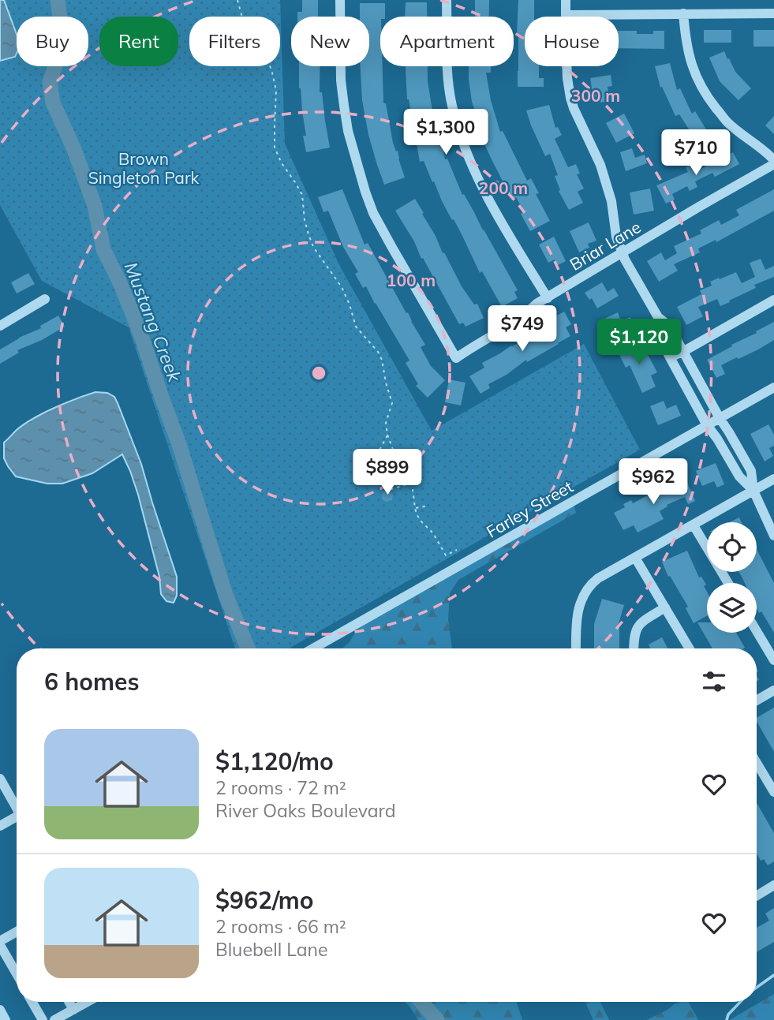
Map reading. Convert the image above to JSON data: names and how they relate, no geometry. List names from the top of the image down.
{
  "streets": {
    "street": ["Briar Lane", "Farley Street"]
  },
  "water": ["Mustang Creek"],
  "parks": ["Brown Singleton Park"],
  "page": {
    "chip": [
      "Buy",
      "Rent",
      "Filters",
      "New",
      "Apartment",
      "House"
    ],
    "price": [
      "$1,300",
      "$710",
      "$749",
      "$1,120",
      "$899",
      "$962"
    ],
    "heading": "6 homes",
    "list": [
      {
        "name": "$1,120/mo",
        "note": "2 rooms · 72 m² · River Oaks Boulevard"
      },
      {
        "name": "$962/mo",
        "note": "2 rooms · 66 m² · Bluebell Lane"
      }
    ]
  },
  "rings": ["300 m", "200 m", "100 m"]
}
